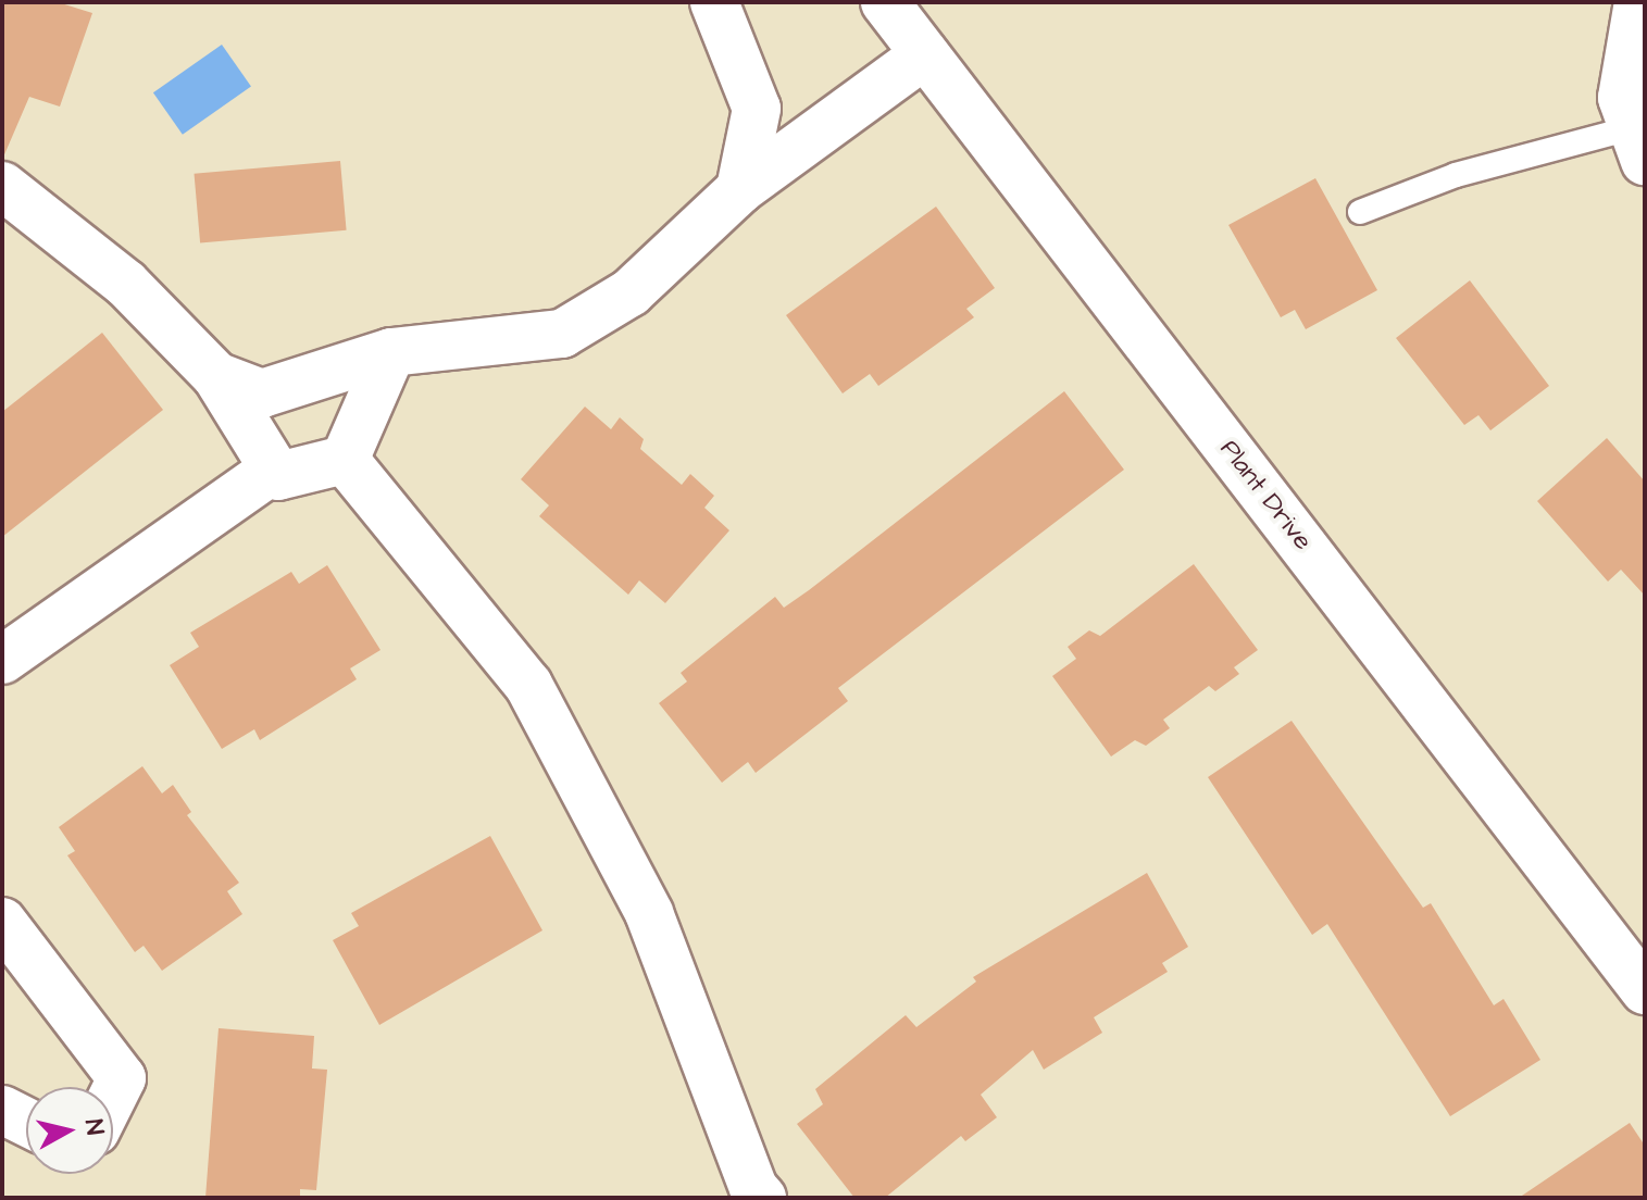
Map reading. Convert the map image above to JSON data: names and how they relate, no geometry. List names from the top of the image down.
{
  "streets": {
    "street": ["Plant Drive"]
  },
  "north": "right"
}
